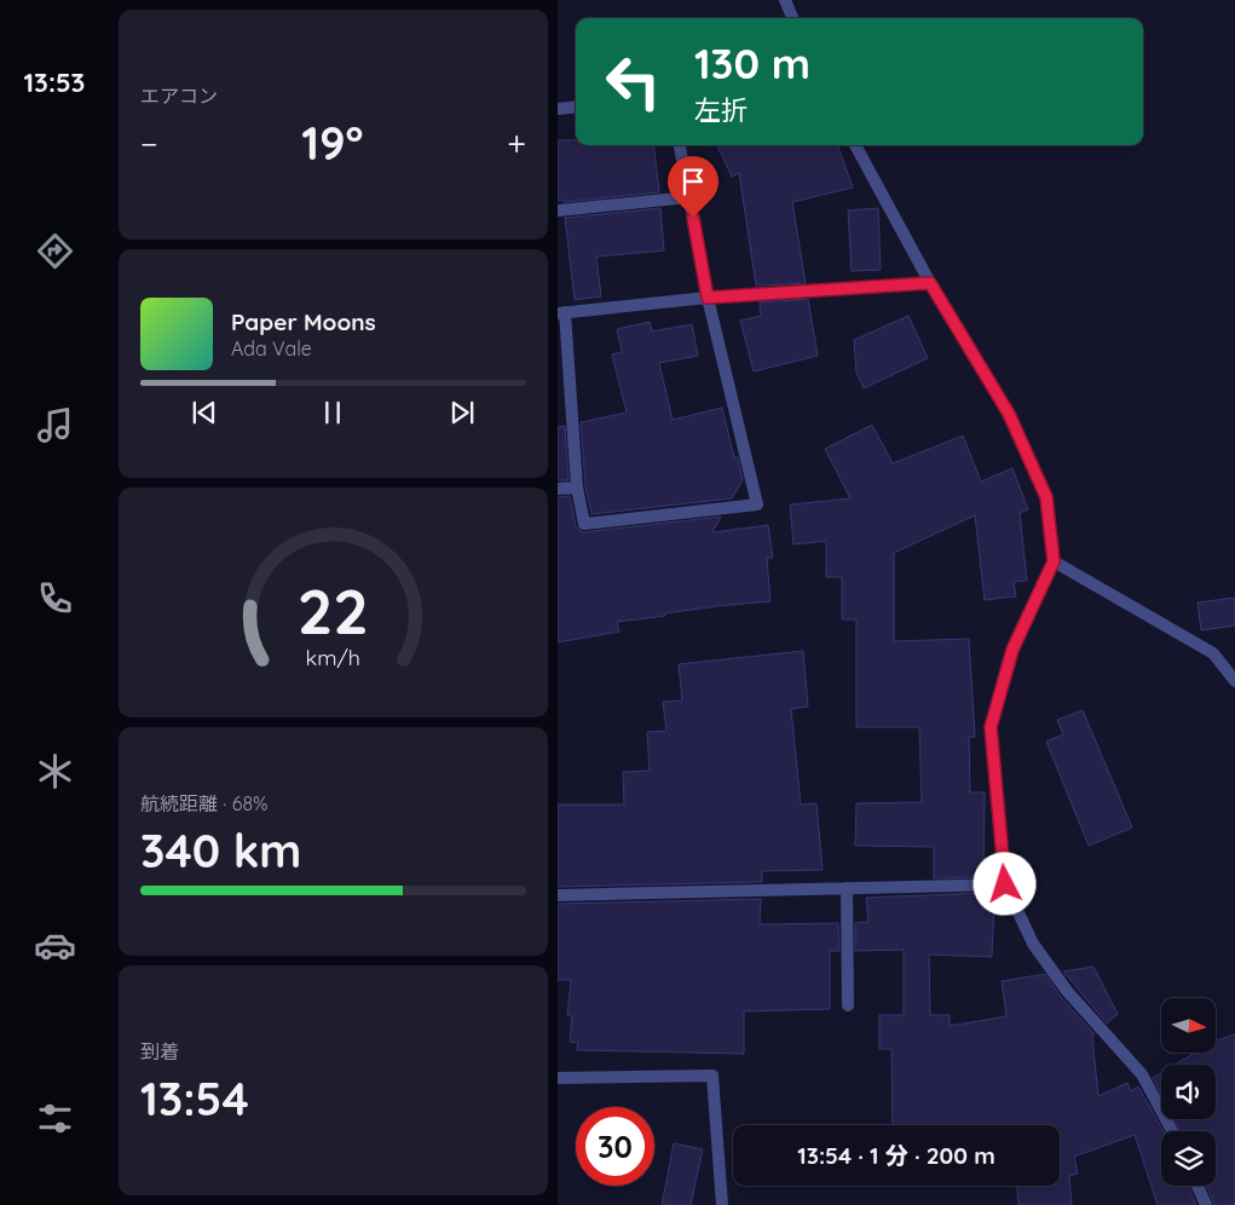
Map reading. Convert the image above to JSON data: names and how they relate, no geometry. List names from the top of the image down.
{
  "north": "right",
  "page": {
    "tabs": "13:53",
    "tile": [
      "エアコン",
      ["航続距離 · 68%", "340 km"],
      ["到着", "13:54"]
    ],
    "turn": ["130 m", "左折"],
    "heat": ["−", "19°", "+"],
    "song": ["Paper Moons", "Ada Vale"],
    "limit": "30",
    "trip": "13:54 · 1 分 · 200 m",
    "gauge": ["22", "km/h"]
  }
}
